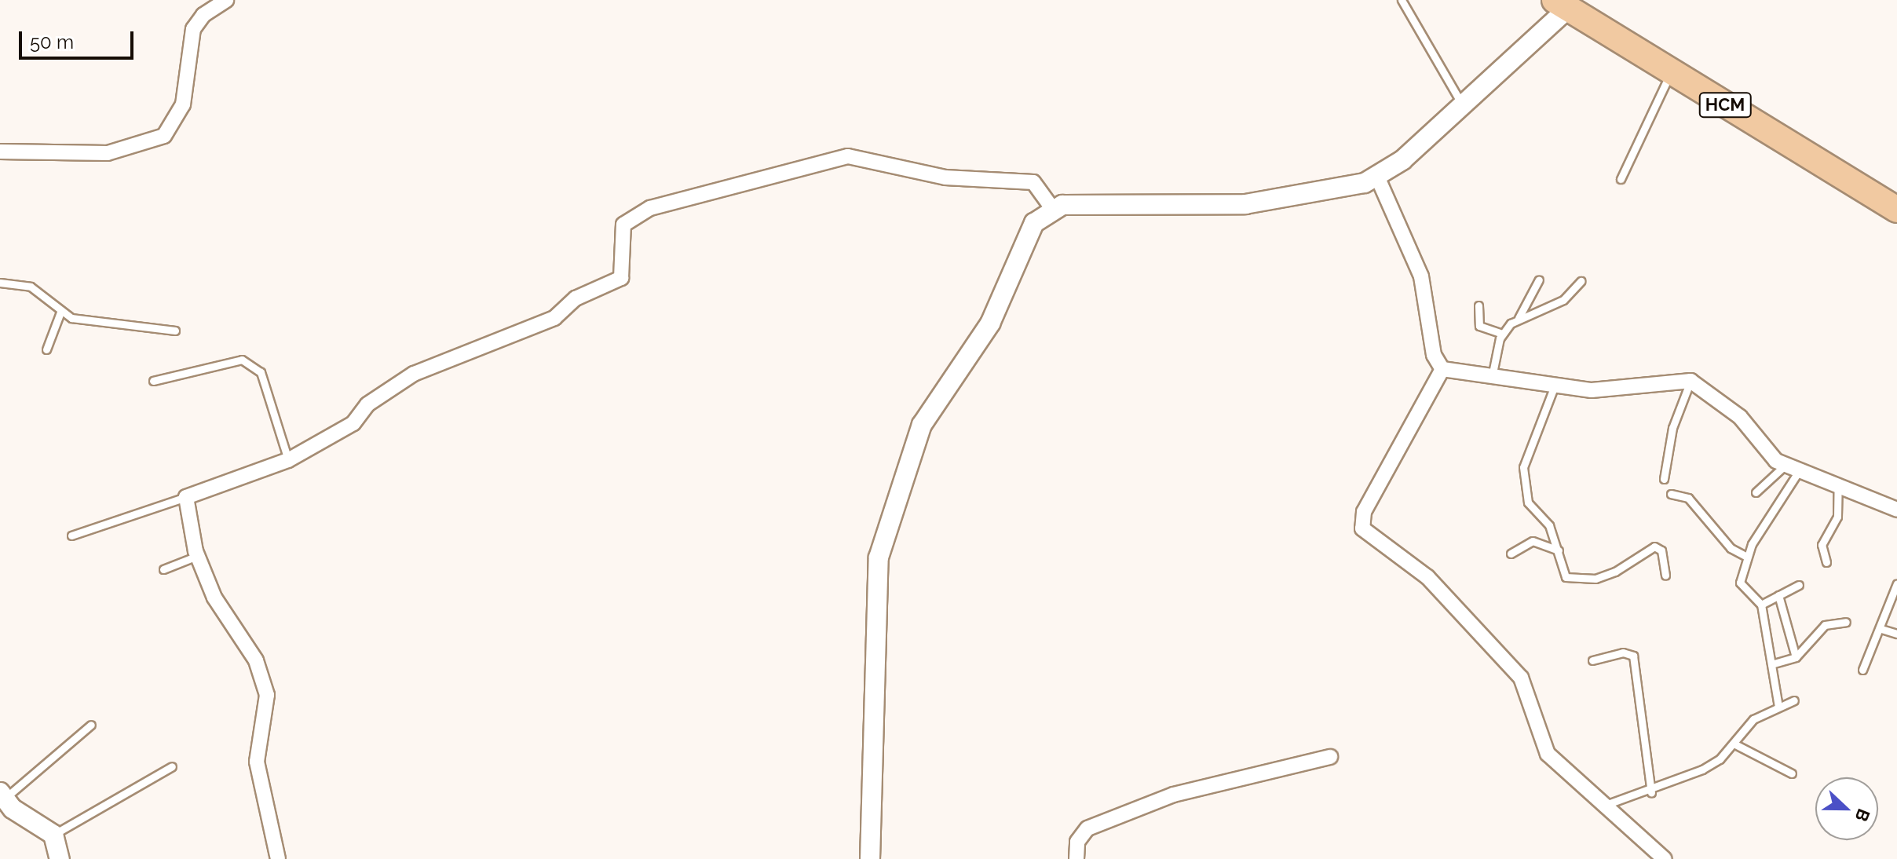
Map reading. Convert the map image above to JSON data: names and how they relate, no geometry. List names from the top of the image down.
{
  "streets": {
    "highway": ["HCM"]
  },
  "scale_bar": "50 m",
  "north": "right"
}
